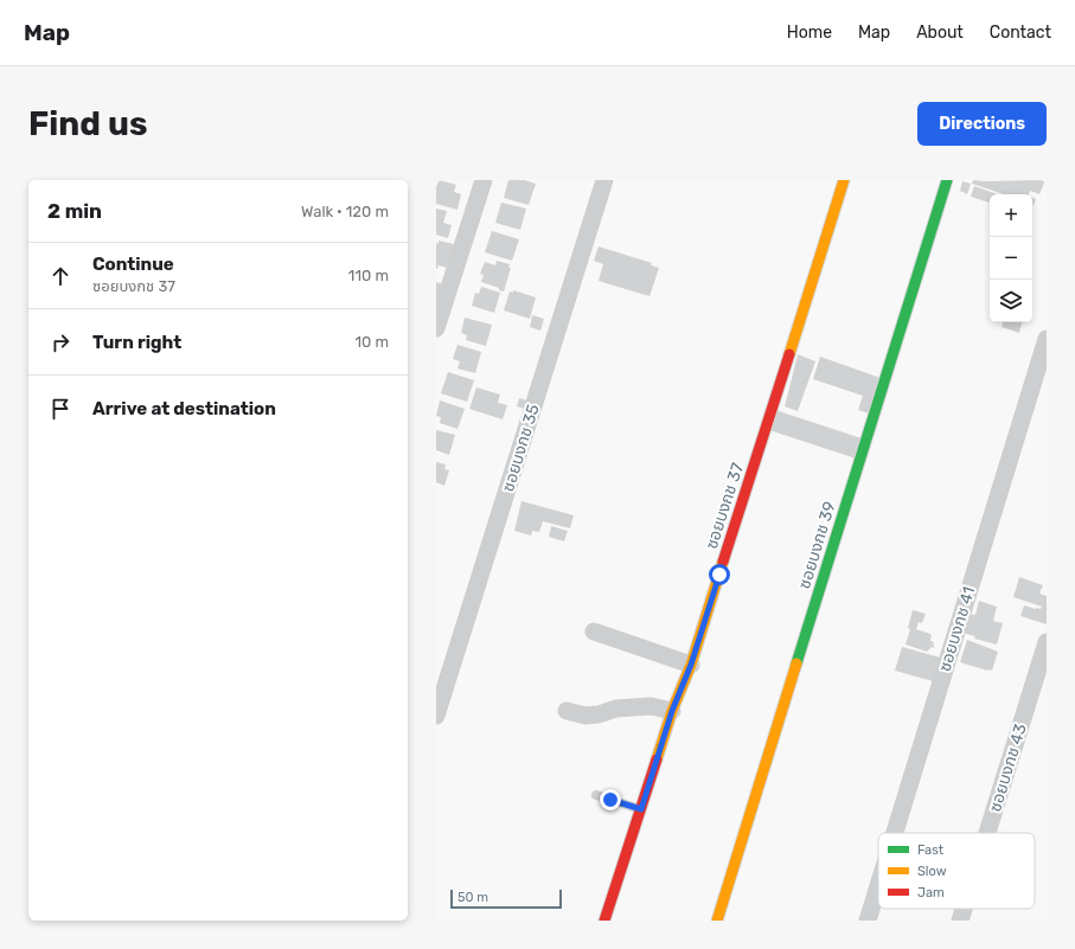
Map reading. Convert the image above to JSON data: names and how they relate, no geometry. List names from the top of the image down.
{
  "streets": {
    "street": [
      "ซอยบงกช 35",
      "ซอยบงกช 37",
      "ซอยบงกช 39",
      "ซอยบงกช 41",
      "ซอยบงกช 43"
    ]
  },
  "legend": ["Fast", "Slow", "Jam"],
  "scale_bar": "50 m",
  "page": {
    "header": "Map",
    "nav": [
      "Home",
      "Map",
      "About",
      "Contact"
    ],
    "buttons": "Directions",
    "title": "Find us",
    "heading": ["2 min", "Walk · 120 m"],
    "map_buttons": ["+", "−"],
    "list": [
      ["Continue", "ซอยบงกช 37", "110 m"],
      ["Turn right", "10 m"],
      "Arrive at destination"
    ],
    "scale": "50 m"
  }
}
